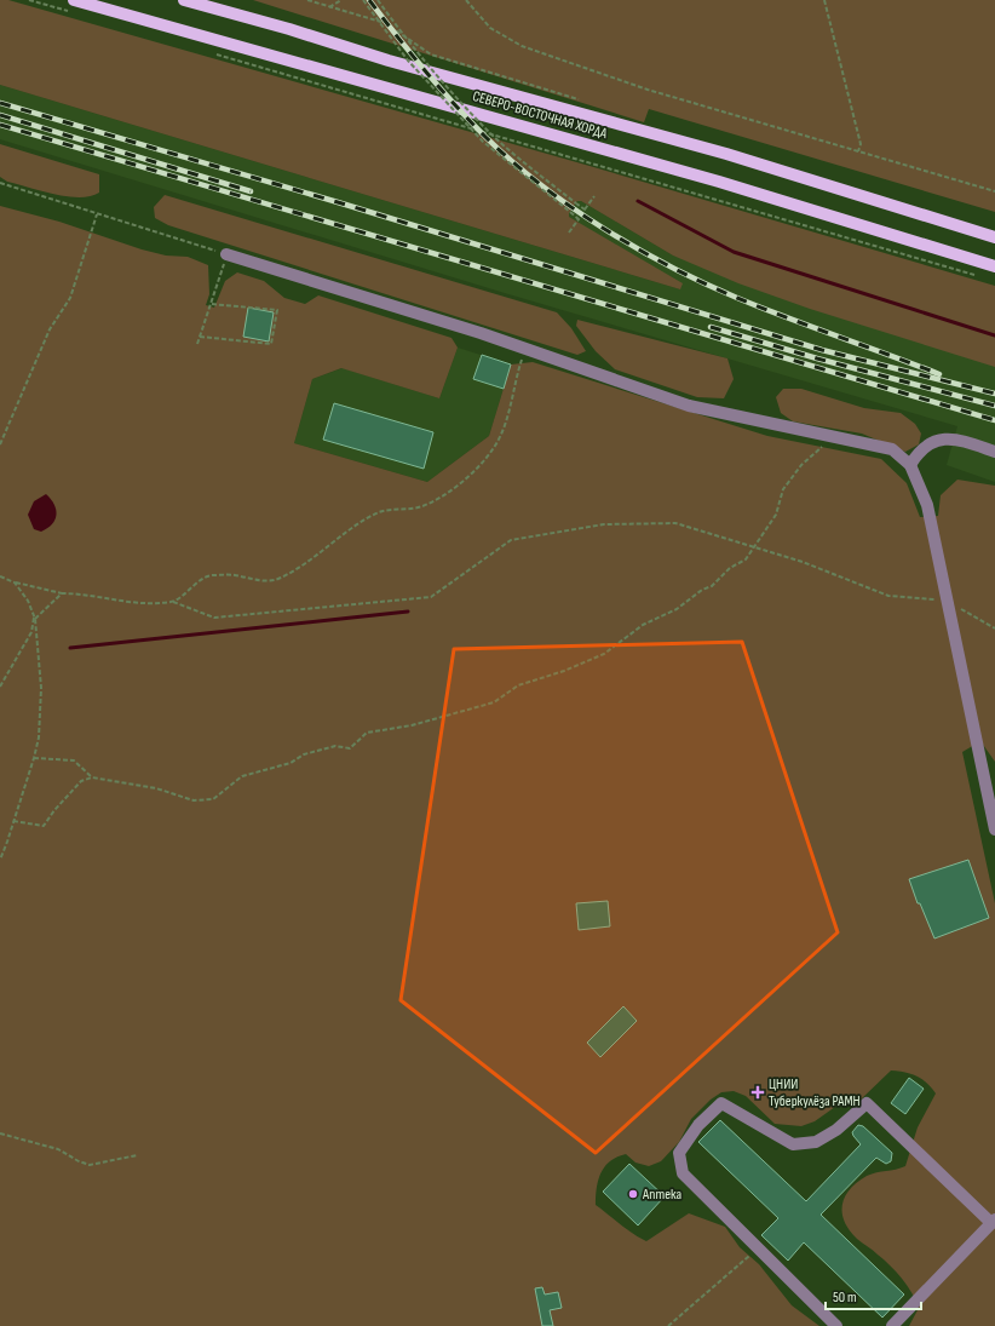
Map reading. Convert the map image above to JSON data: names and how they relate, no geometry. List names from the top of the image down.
{
  "streets": {
    "main road": ["СЕВЕРО-ВОСТОЧНАЯ ХОРДА"]
  },
  "places": {
    "health": ["ЦНИИ Туберкулёза РАМН"],
    "other": ["Аптека"]
  },
  "scale_bar": "50 m"
}
